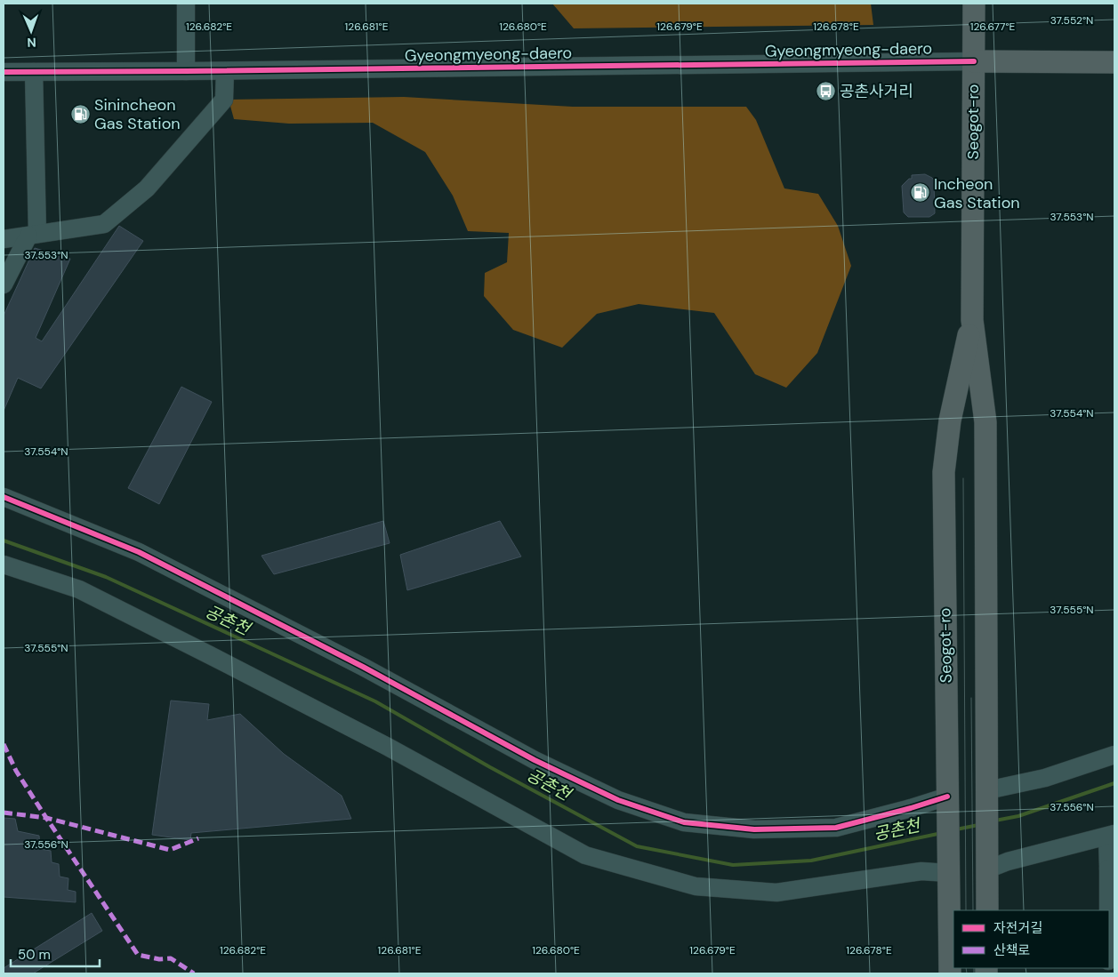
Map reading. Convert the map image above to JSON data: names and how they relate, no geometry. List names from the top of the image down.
{
  "streets": {
    "main road": ["Gyeongmyeong-daero", "Seogot-ro"]
  },
  "crossings": [
    ["Gyeongmyeong-daero", "Seogot-ro"]
  ],
  "water": ["공촌천"],
  "places": {
    "bus stop": ["공촌사거리"],
    "fuel station": ["Sinincheon Gas Station", "Incheon Gas Station"]
  },
  "legend": ["자전거길", "산책로"],
  "scale_bar": "50 m",
  "north": "bottom",
  "coordinates": [
    "37.552°N",
    "126.682°E",
    "126.681°E",
    "126.680°E",
    "126.679°E",
    "126.678°E",
    "126.677°E",
    "37.553°N",
    "37.554°N",
    "37.555°N",
    "37.556°N"
  ]
}
